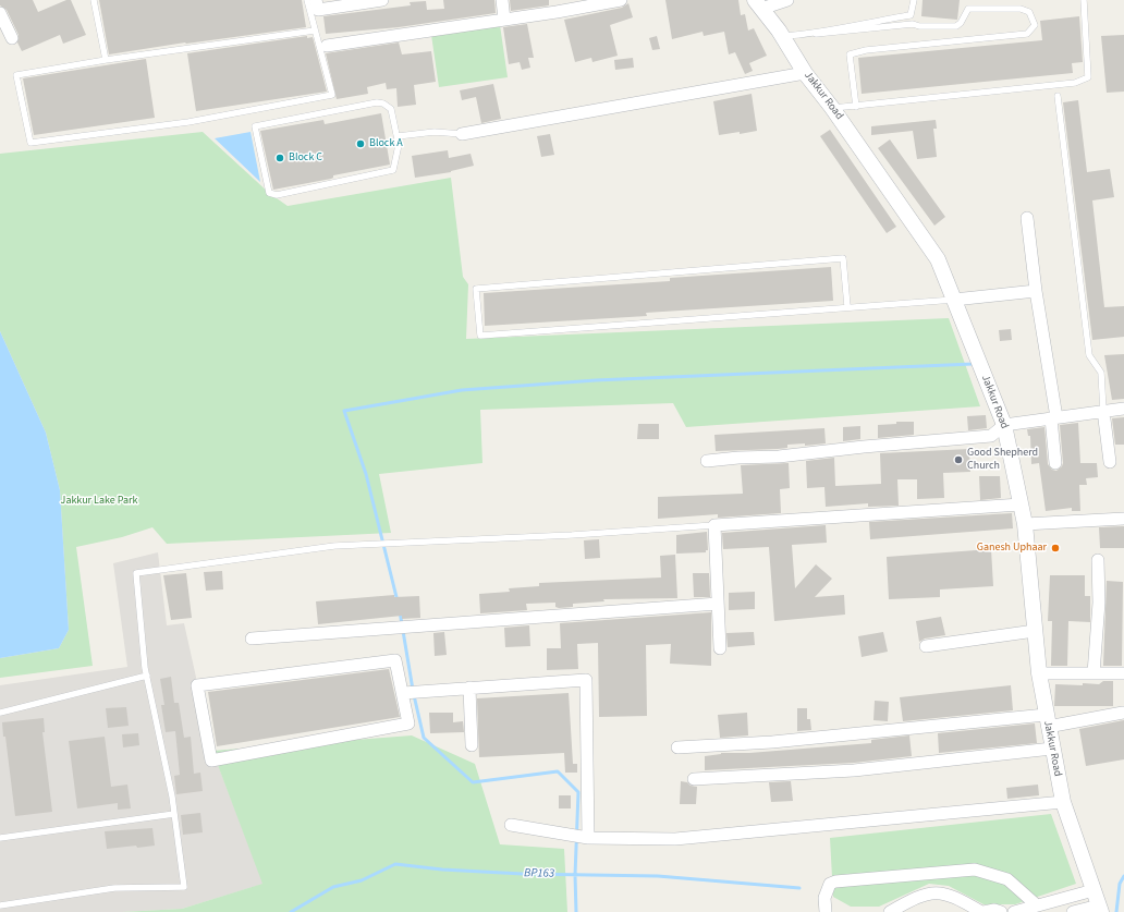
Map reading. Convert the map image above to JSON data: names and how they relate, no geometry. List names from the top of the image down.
{
  "streets": {
    "street": ["Jakkur Road"]
  },
  "water": ["BP163"],
  "parks": ["Jakkur Lake Park"],
  "places": [
    "Block A",
    "Block C",
    "Good Shepherd Church",
    "Ganesh Uphaar"
  ]
}
